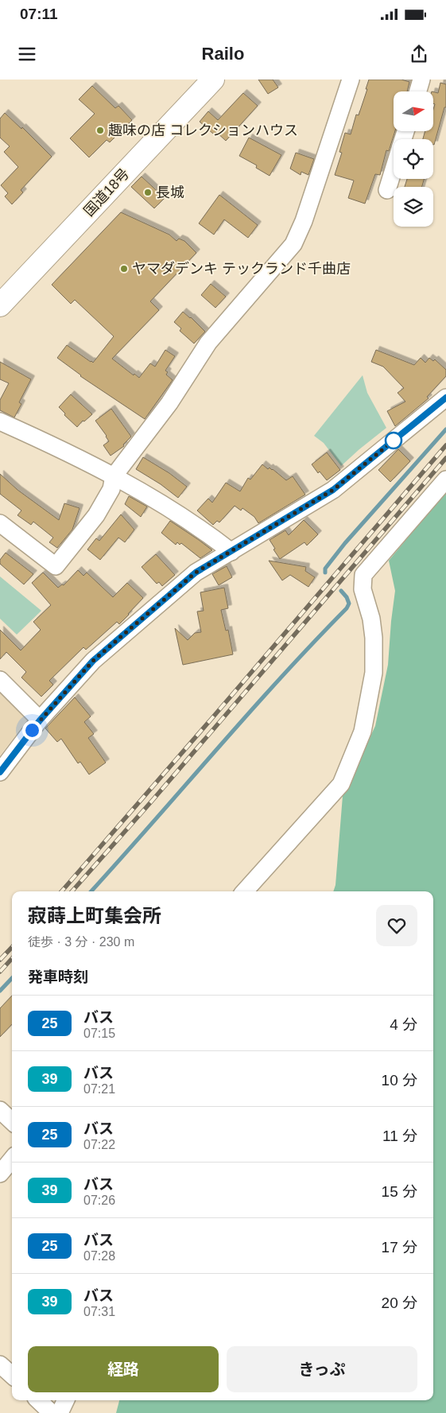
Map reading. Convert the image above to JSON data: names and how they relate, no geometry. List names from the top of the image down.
{
  "streets": {
    "highway": ["国道18号"]
  },
  "places": ["趣味の店 コレクションハウス", "長城", "ヤマダデンキ テックランド千曲店"],
  "lines": ["bus line 25"],
  "north": "right",
  "page": {
    "status": "07:11",
    "header": "Railo",
    "heading": [
      ["寂蒔上町集会所", "徒歩 · 3 分 · 230 m"],
      "発車時刻"
    ],
    "list": [
      {
        "mark": "25",
        "name": "バス",
        "note": "07:15",
        "value": "4 分"
      },
      {
        "mark": "39",
        "name": "バス",
        "note": "07:21",
        "value": "10 分"
      },
      {
        "mark": "25",
        "name": "バス",
        "note": "07:22",
        "value": "11 分"
      },
      {
        "mark": "39",
        "name": "バス",
        "note": "07:26",
        "value": "15 分"
      },
      {
        "mark": "25",
        "name": "バス",
        "note": "07:28",
        "value": "17 分"
      },
      {
        "mark": "39",
        "name": "バス",
        "note": "07:31",
        "value": "20 分"
      }
    ],
    "buttons": ["経路", "きっぷ"]
  }
}
